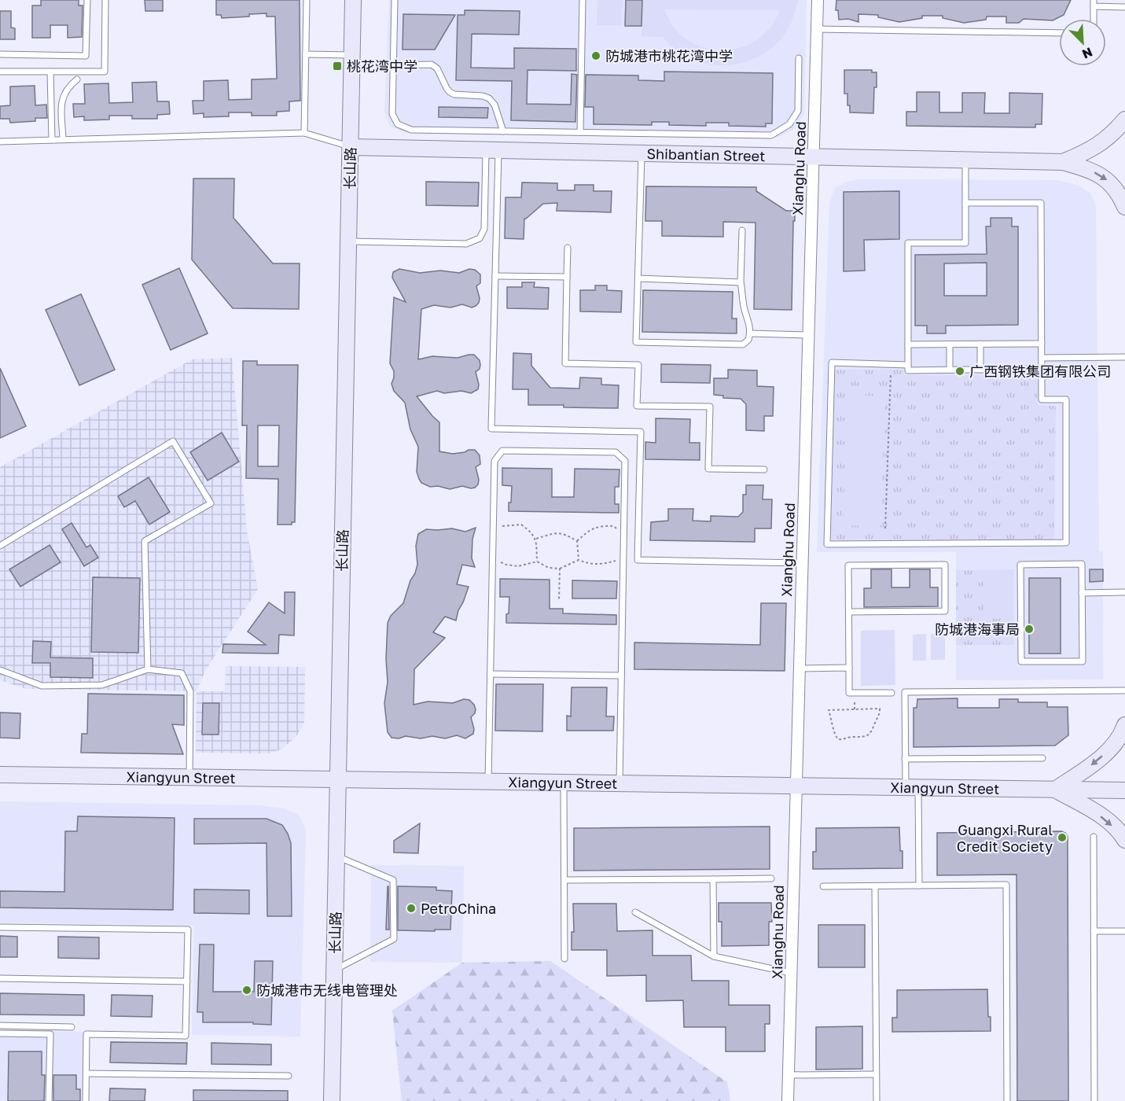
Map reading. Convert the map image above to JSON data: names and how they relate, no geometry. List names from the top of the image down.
{
  "streets": {
    "street": [
      "Shibantian Street",
      "长山路",
      "Xianghu Road",
      "Xiangyun Street"
    ]
  },
  "crossings": [
    ["Shibantian Street", "长山路"],
    ["Shibantian Street", "Xianghu Road"],
    ["长山路", "Xiangyun Street"],
    ["Xianghu Road", "Xiangyun Street"]
  ],
  "places": {
    "other": [
      "防城港市桃花湾中学",
      "广西钢铁集团有限公司",
      "防城港海事局",
      "Guangxi Rural Credit Society",
      "PetroChina",
      "防城港市无线电管理处"
    ],
    "transit": ["桃花湾中学"]
  },
  "north": "bottom right"
}
